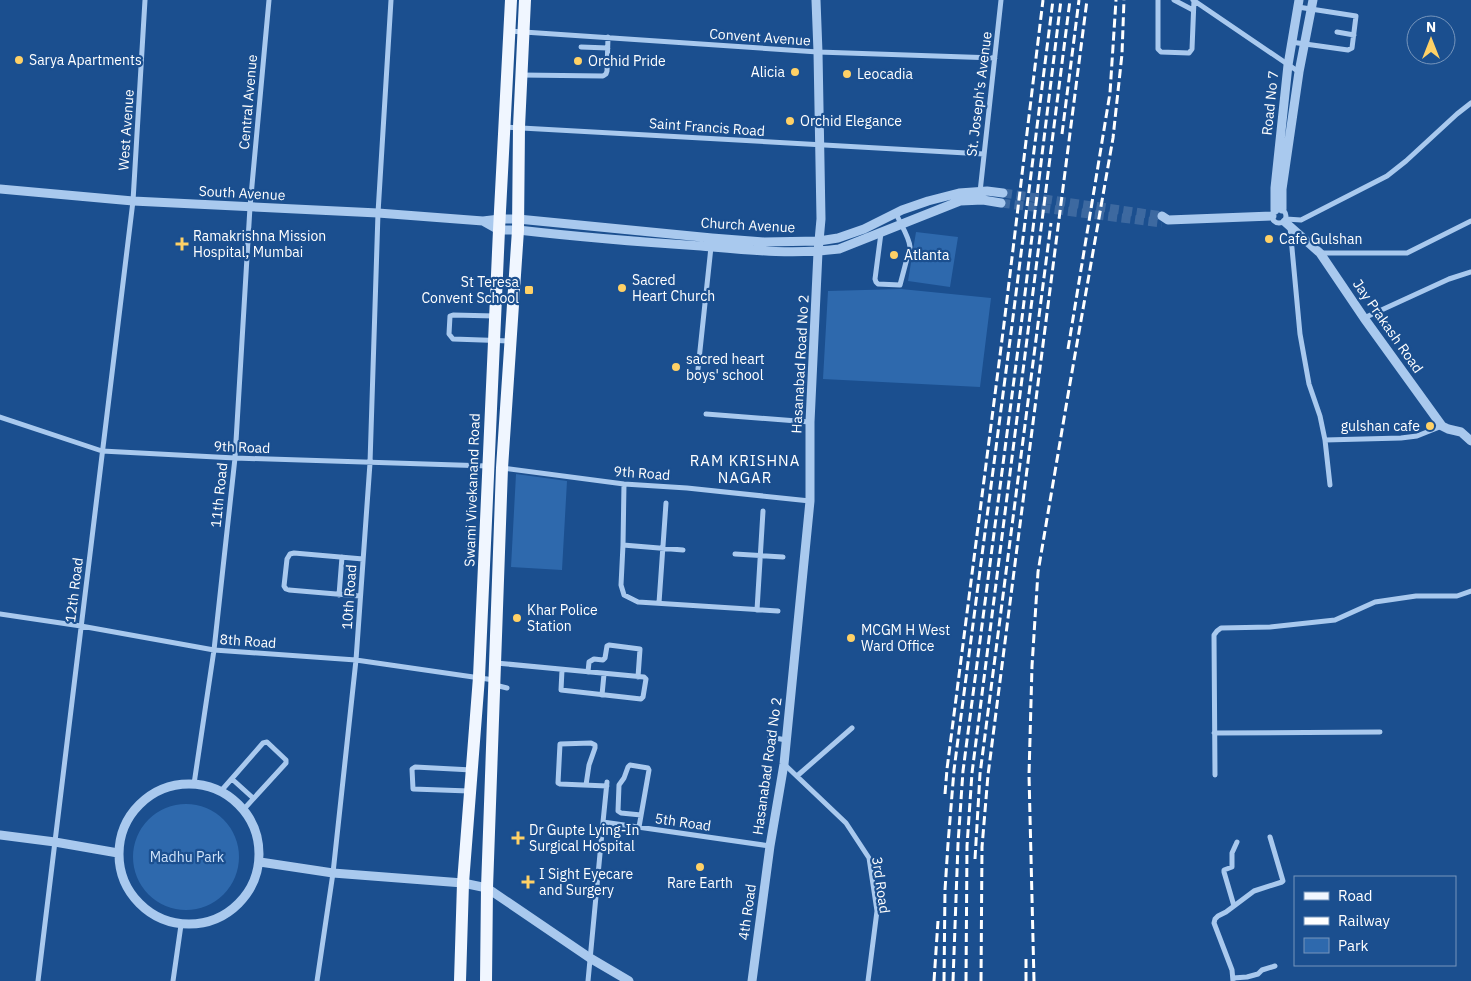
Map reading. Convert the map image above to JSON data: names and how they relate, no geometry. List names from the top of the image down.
{
  "streets": {
    "main road": ["Swami Vivekanand Road"],
    "street": [
      "Convent Avenue",
      "St. Joseph's Avenue",
      "Central Avenue",
      "Road No 7",
      "Saint Francis Road",
      "West Avenue",
      "South Avenue",
      "Church Avenue",
      "Jay Prakash Road",
      "Hasanabad Road No 2",
      "9th Road",
      "11th Road",
      "12th Road",
      "10th Road",
      "8th Road",
      "5th Road",
      "3rd Road",
      "4th Road"
    ]
  },
  "crossings": [
    ["Convent Avenue", "St. Joseph's Avenue"],
    ["Convent Avenue", "Hasanabad Road No 2"],
    ["Convent Avenue", "Swami Vivekanand Road"],
    ["St. Joseph's Avenue", "Saint Francis Road"],
    ["St. Joseph's Avenue", "Church Avenue"],
    ["Central Avenue", "South Avenue"],
    ["Central Avenue", "11th Road"],
    ["Saint Francis Road", "Hasanabad Road No 2"],
    ["Saint Francis Road", "Swami Vivekanand Road"],
    ["West Avenue", "South Avenue"],
    ["West Avenue", "12th Road"],
    ["South Avenue", "Church Avenue"],
    ["South Avenue", "Swami Vivekanand Road"],
    ["South Avenue", "11th Road"],
    ["South Avenue", "12th Road"],
    ["South Avenue", "10th Road"],
    ["Church Avenue", "Hasanabad Road No 2"],
    ["Church Avenue", "Swami Vivekanand Road"],
    ["Hasanabad Road No 2", "9th Road"],
    ["Hasanabad Road No 2", "5th Road"],
    ["Hasanabad Road No 2", "3rd Road"],
    ["Hasanabad Road No 2", "4th Road"],
    ["9th Road", "Swami Vivekanand Road"],
    ["9th Road", "11th Road"],
    ["9th Road", "12th Road"],
    ["9th Road", "10th Road"],
    ["Swami Vivekanand Road", "8th Road"],
    ["11th Road", "8th Road"],
    ["12th Road", "8th Road"],
    ["10th Road", "8th Road"],
    ["5th Road", "4th Road"]
  ],
  "districts": ["RAM KRISHNA NAGAR"],
  "parks": ["Madhu Park"],
  "places": {
    "other": [
      "Sarya Apartments",
      "Orchid Pride",
      "Alicia",
      "Leocadia",
      "Orchid Elegance",
      "Cafe Gulshan",
      "Atlanta",
      "Sacred Heart Church",
      "sacred heart boys' school",
      "gulshan cafe",
      "Khar Police Station",
      "MCGM H West Ward Office",
      "Rare Earth"
    ],
    "health": ["Ramakrishna Mission Hospital, Mumbai", "Dr Gupte Lying-In Surgical Hospital", "I Sight Eyecare and Surgery"],
    "transit": ["St Teresa Convent School"]
  },
  "legend": ["Road", "Railway", "Park"],
  "north": "top"
}
